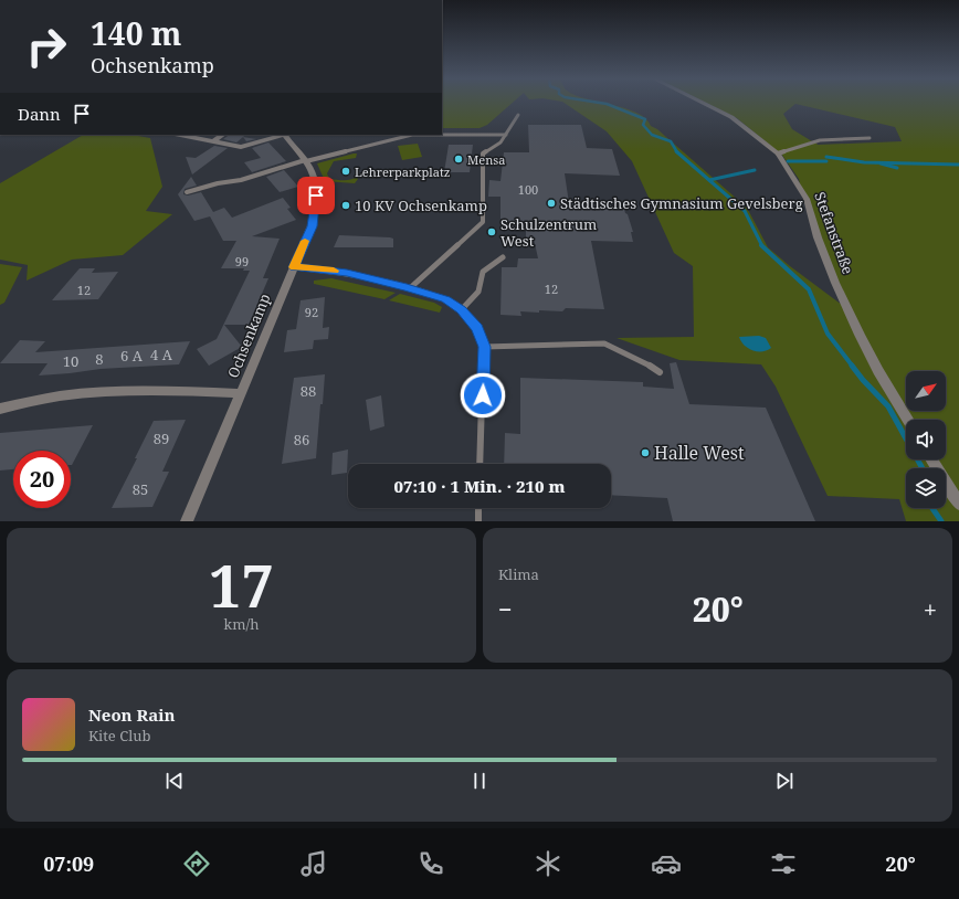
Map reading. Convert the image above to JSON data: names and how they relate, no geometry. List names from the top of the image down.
{
  "streets": {
    "street": ["Stefanstraße", "Ochsenkamp"]
  },
  "places": [
    "Mensa",
    "Lehrerparkplatz",
    "Städtisches Gymnasium Gevelsberg",
    "10 KV Ochsenkamp",
    "Schulzentrum West",
    "Halle West"
  ],
  "house_numbers": [
    "100",
    "99",
    "12",
    "12",
    "92",
    "4 A",
    "6 A",
    "8",
    "10",
    "88",
    "89",
    "86",
    "85"
  ],
  "north": "top right",
  "page": {
    "turn": ["140 m", "Ochsenkamp"],
    "then": "Dann",
    "limit": "20",
    "trip": "07:10 · 1 Min. · 210 m",
    "tile": [
      ["17", "km/h"],
      "Klima"
    ],
    "heat": ["−", "20°", "+"],
    "song": ["Neon Rain", "Kite Club"],
    "tabs": ["07:09", "20°"]
  }
}
